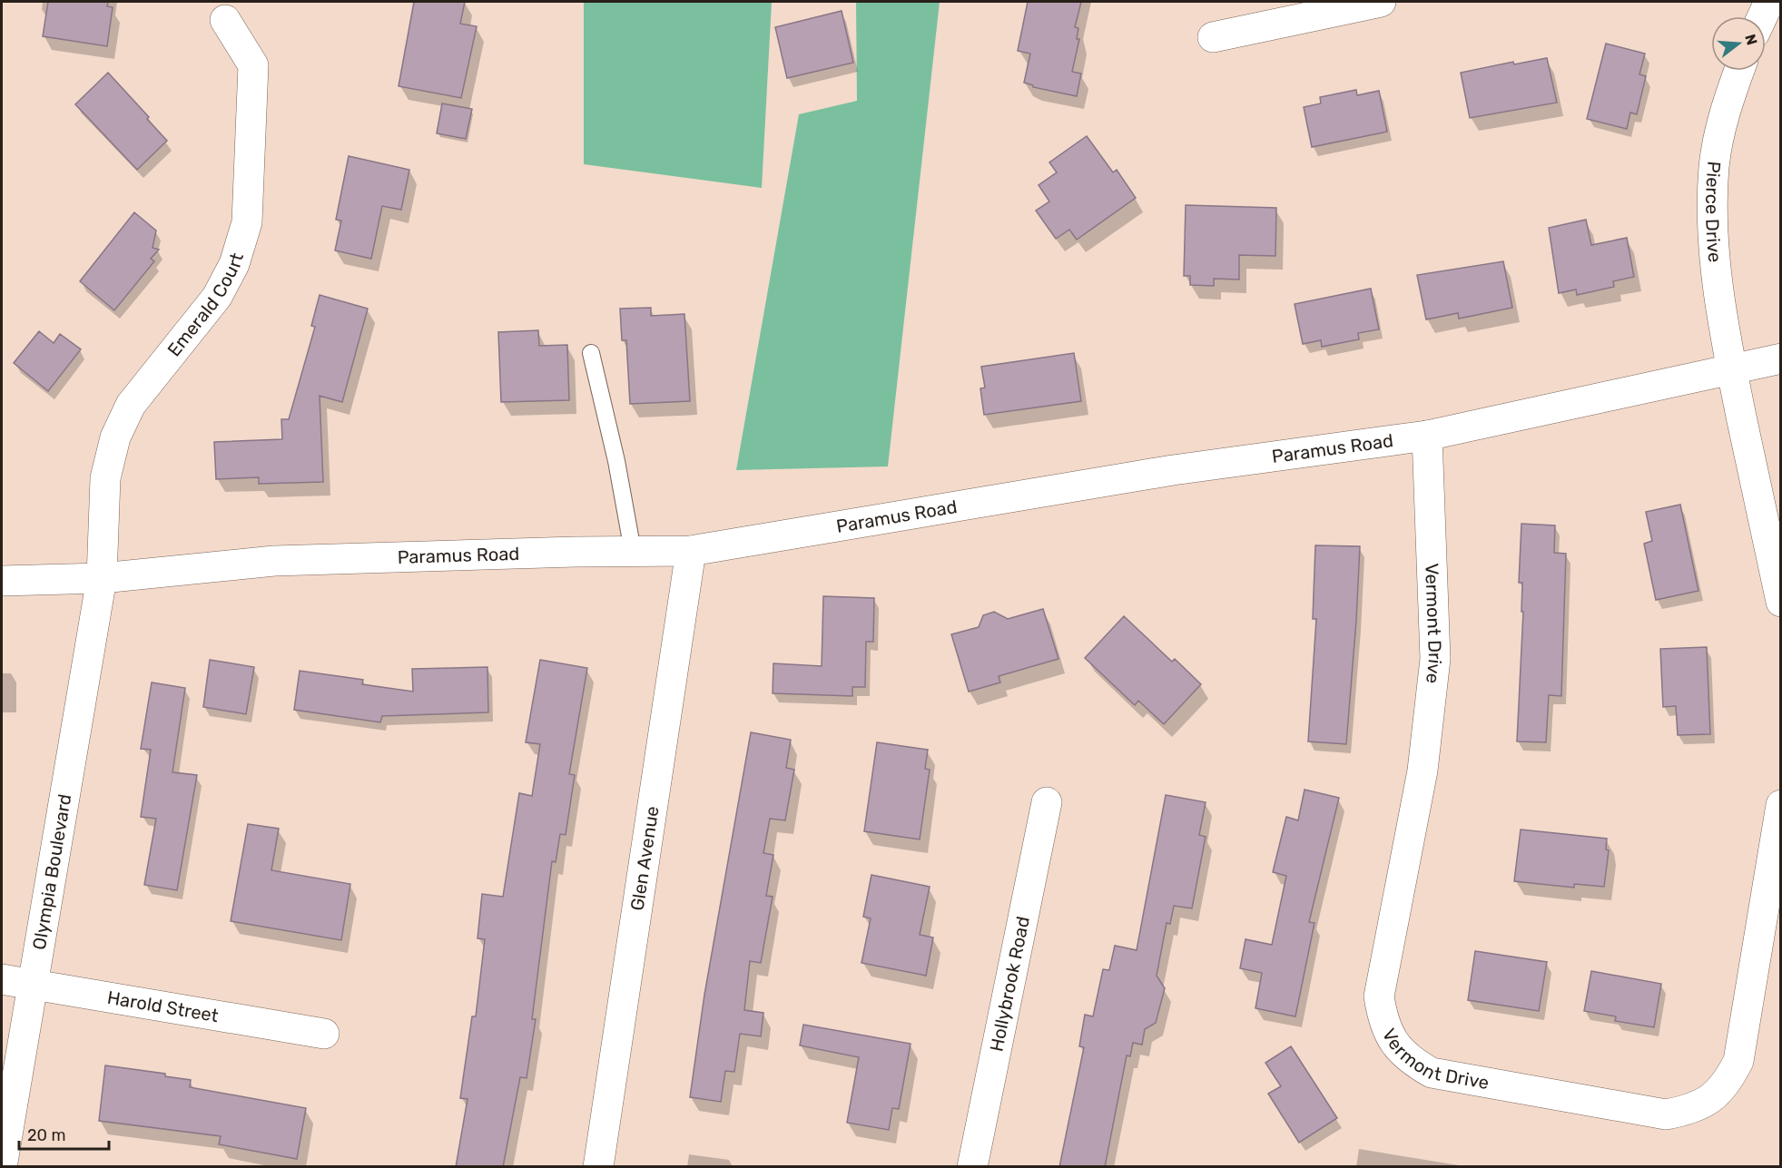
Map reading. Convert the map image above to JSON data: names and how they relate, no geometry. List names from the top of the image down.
{
  "streets": {
    "street": [
      "Pierce Drive",
      "Emerald Court",
      "Paramus Road",
      "Vermont Drive",
      "Glen Avenue",
      "Olympia Boulevard",
      "Hollybrook Road",
      "Harold Street"
    ]
  },
  "crossings": [
    ["Pierce Drive", "Paramus Road"],
    ["Emerald Court", "Paramus Road"],
    ["Emerald Court", "Olympia Boulevard"],
    ["Paramus Road", "Vermont Drive"],
    ["Paramus Road", "Glen Avenue"],
    ["Paramus Road", "Olympia Boulevard"],
    ["Olympia Boulevard", "Harold Street"]
  ],
  "scale_bar": "20 m",
  "north": "right"
}
